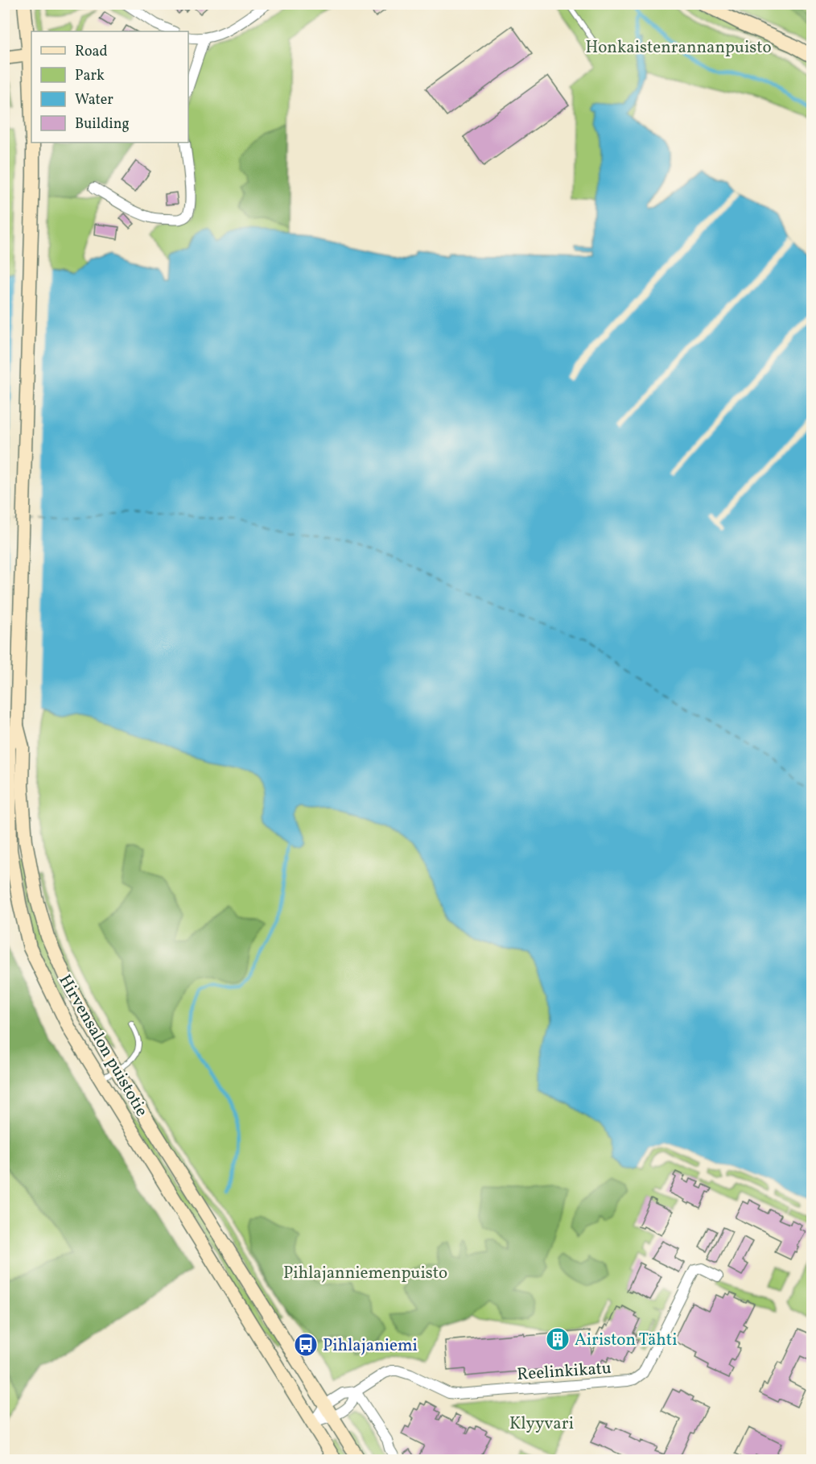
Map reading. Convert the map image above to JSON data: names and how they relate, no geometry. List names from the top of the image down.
{
  "streets": {
    "main road": ["Hirvensalon puistotie"],
    "street": ["Reelinkikatu"]
  },
  "crossings": [
    ["Hirvensalon puistotie", "Reelinkikatu"]
  ],
  "parks": ["Honkaistenrannanpuisto", "Pihlajanniemenpuisto", "Klyyvari"],
  "places": {
    "building": ["Airiston Tähti"],
    "bus stop": ["Pihlajaniemi"]
  },
  "legend": [
    "Road",
    "Park",
    "Water",
    "Building"
  ]
}
